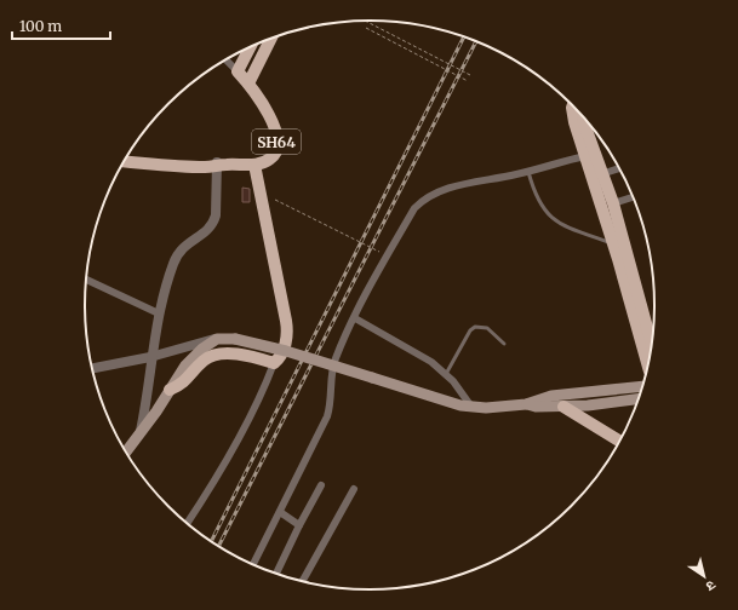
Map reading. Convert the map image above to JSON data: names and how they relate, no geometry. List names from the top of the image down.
{
  "streets": {
    "main road": ["SH64"]
  },
  "scale_bar": "100 m",
  "north": "bottom right"
}
